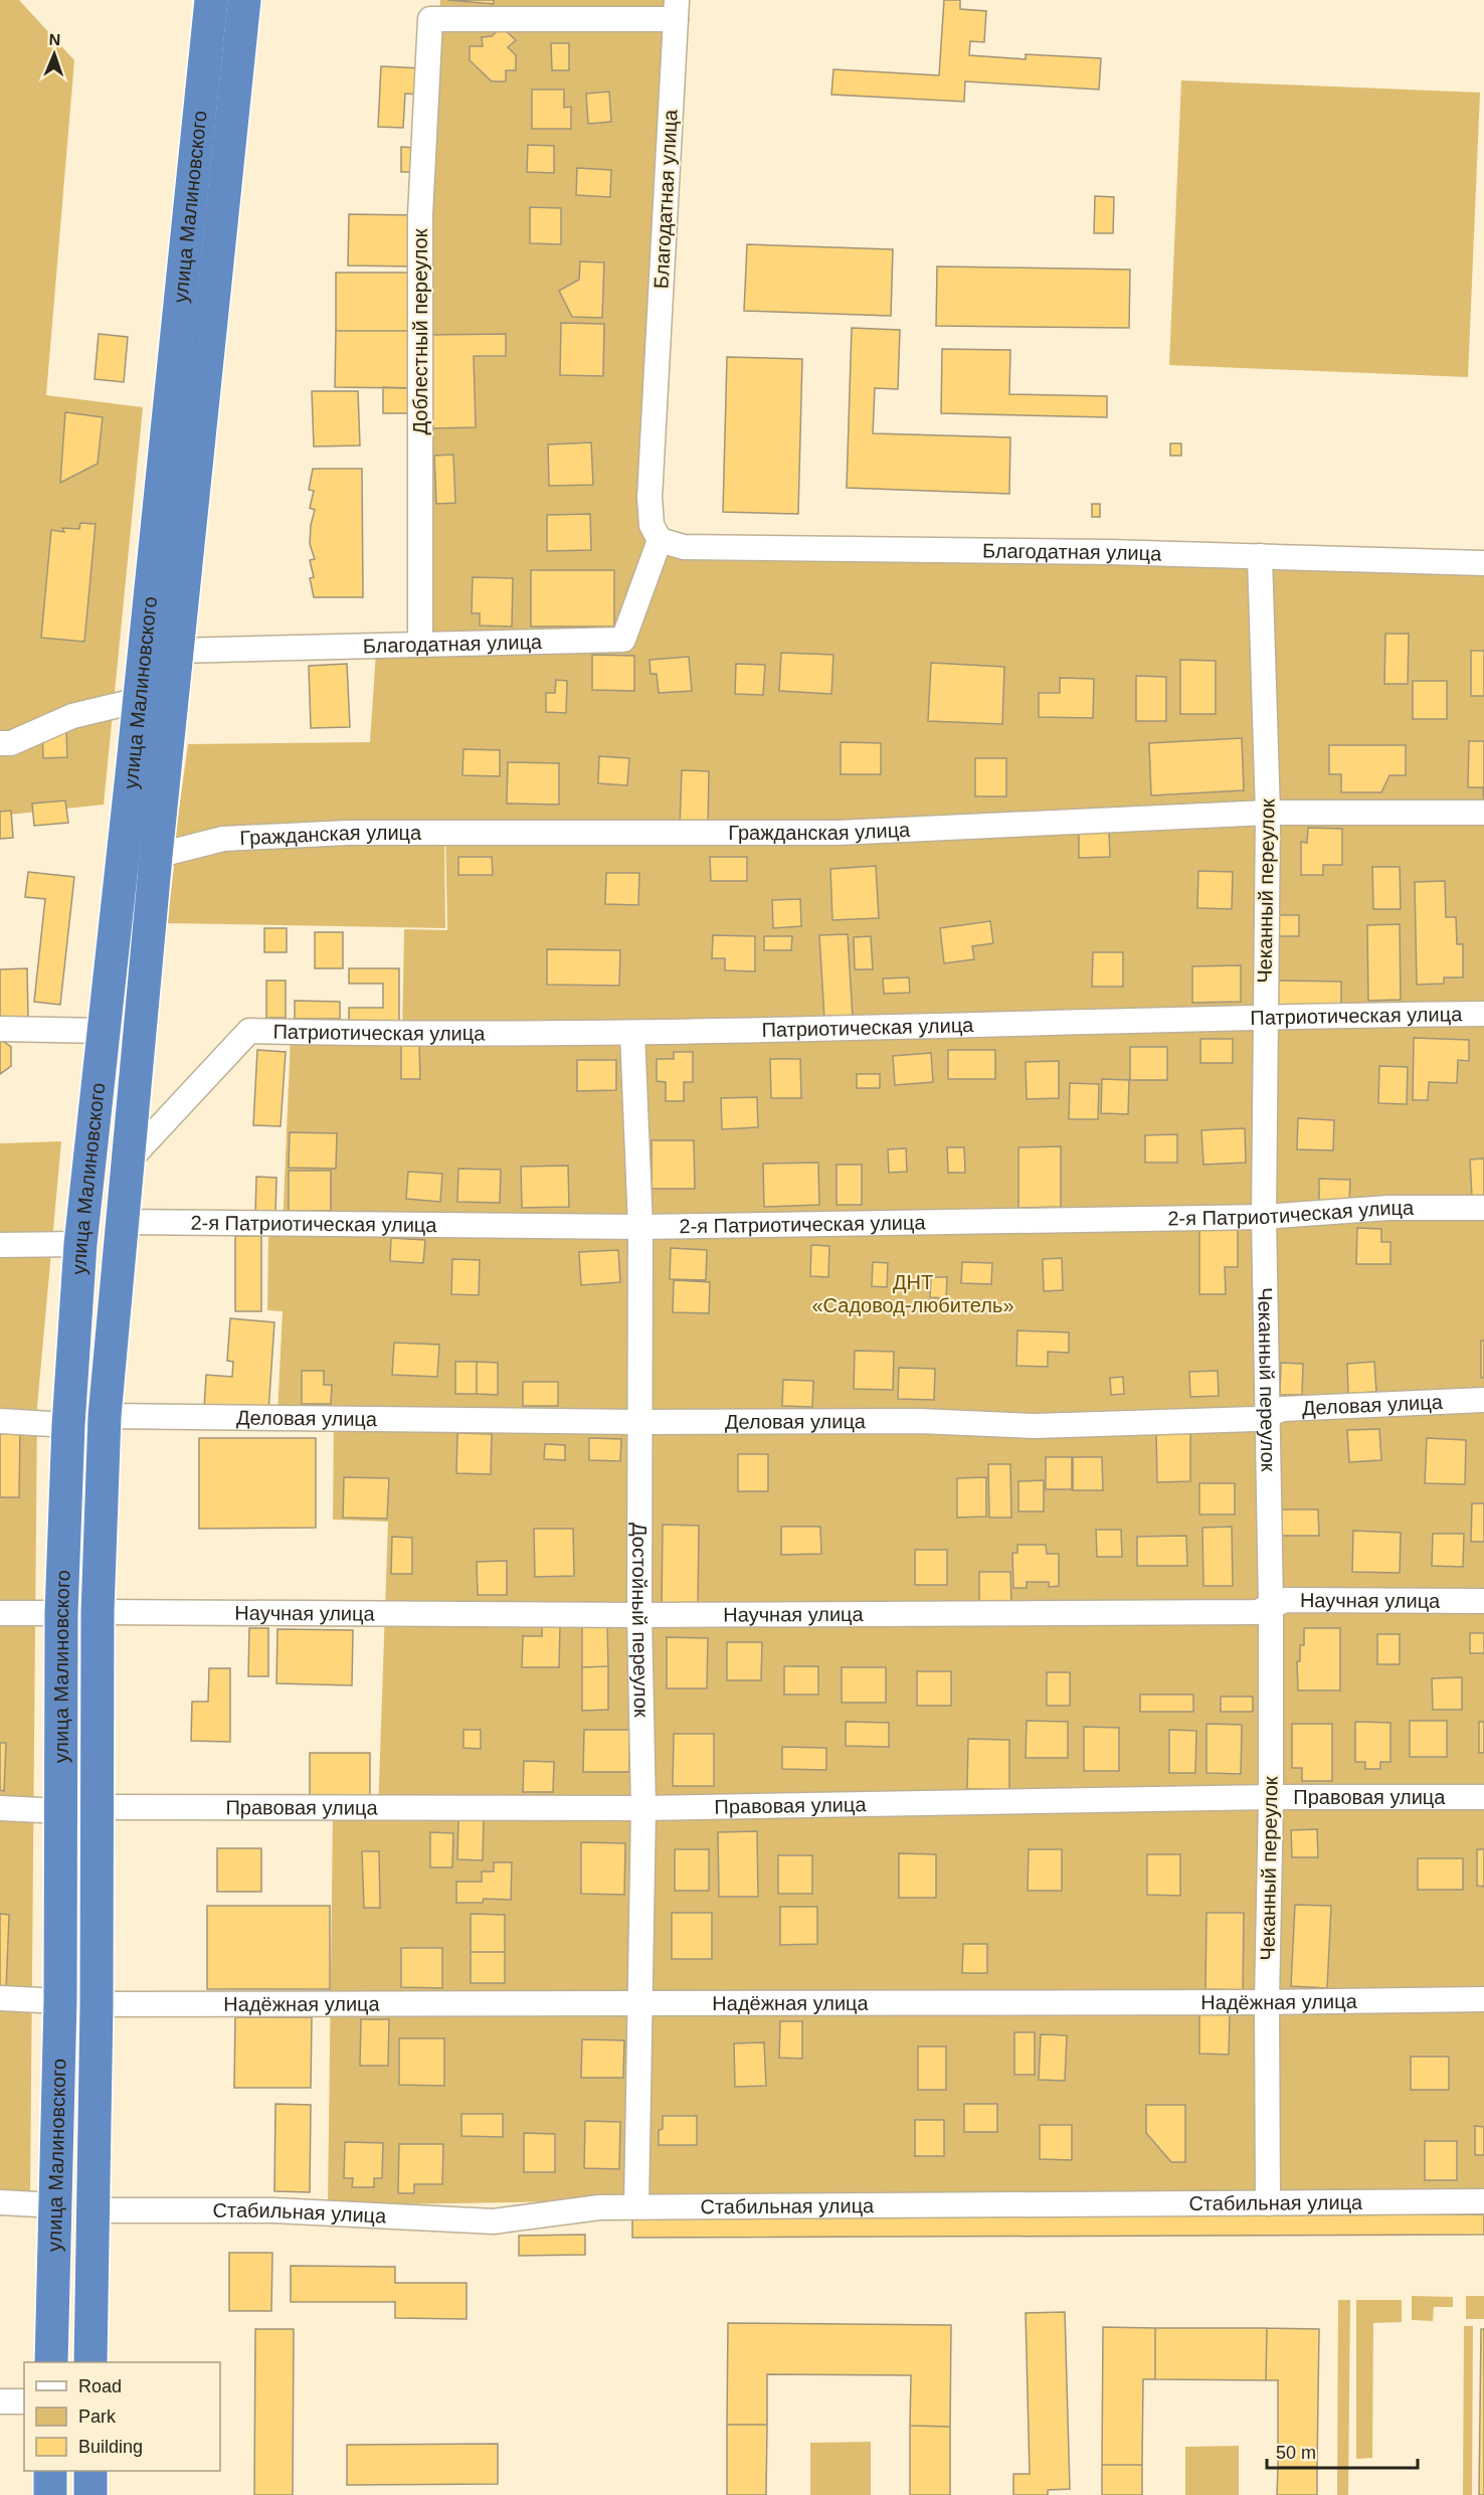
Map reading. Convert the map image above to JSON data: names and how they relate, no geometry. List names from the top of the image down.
{
  "streets": {
    "highway": ["улица Малиновского"],
    "street": [
      "Благодатная улица",
      "Доблестный переулок",
      "Гражданская улица",
      "Чеканный переулок",
      "Патриотическая улица",
      "2-я Патриотическая улица",
      "Деловая улица",
      "Научная улица",
      "Достойный переулок",
      "Правовая улица",
      "Надёжная улица",
      "Стабильная улица"
    ]
  },
  "crossings": [
    ["Благодатная улица", "улица Малиновского"],
    ["Благодатная улица", "Доблестный переулок"],
    ["Благодатная улица", "Чеканный переулок"],
    ["улица Малиновского", "Гражданская улица"],
    ["улица Малиновского", "Патриотическая улица"],
    ["улица Малиновского", "2-я Патриотическая улица"],
    ["улица Малиновского", "Деловая улица"],
    ["улица Малиновского", "Научная улица"],
    ["улица Малиновского", "Правовая улица"],
    ["улица Малиновского", "Надёжная улица"],
    ["улица Малиновского", "Стабильная улица"],
    ["Гражданская улица", "Чеканный переулок"],
    ["Чеканный переулок", "Патриотическая улица"],
    ["Чеканный переулок", "2-я Патриотическая улица"],
    ["Чеканный переулок", "Деловая улица"],
    ["Чеканный переулок", "Научная улица"],
    ["Чеканный переулок", "Правовая улица"],
    ["Чеканный переулок", "Надёжная улица"],
    ["Чеканный переулок", "Стабильная улица"],
    ["Патриотическая улица", "Достойный переулок"],
    ["2-я Патриотическая улица", "Достойный переулок"],
    ["Деловая улица", "Достойный переулок"],
    ["Научная улица", "Достойный переулок"],
    ["Достойный переулок", "Правовая улица"],
    ["Достойный переулок", "Надёжная улица"],
    ["Достойный переулок", "Стабильная улица"]
  ],
  "parks": ["ДНТ «Садовод-любитель»"],
  "legend": ["Road", "Park", "Building"],
  "scale_bar": "50 m",
  "north": "top"
}
